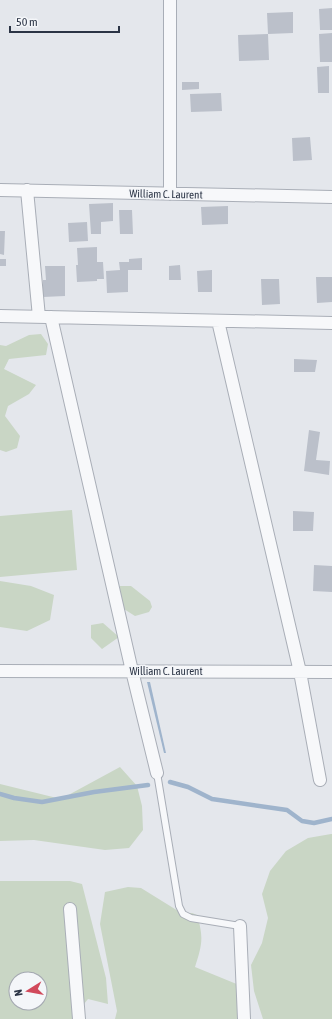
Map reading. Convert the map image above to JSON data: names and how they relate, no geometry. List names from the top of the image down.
{
  "streets": {
    "street": ["William C. Laurent"]
  },
  "scale_bar": "50 m",
  "north": "left"
}
